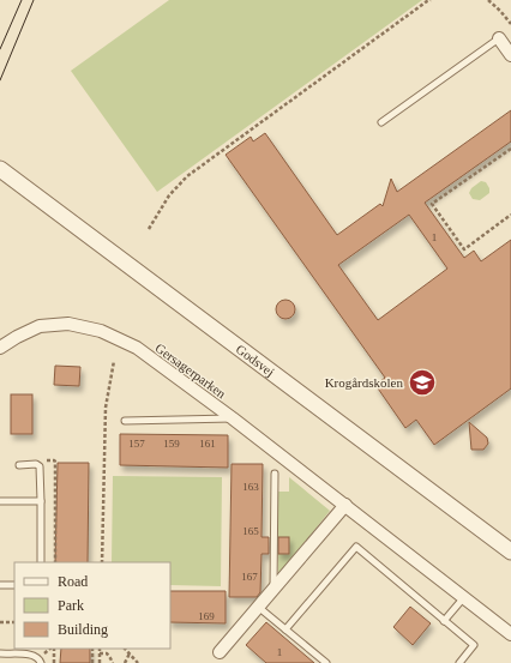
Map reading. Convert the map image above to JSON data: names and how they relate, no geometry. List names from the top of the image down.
{
  "streets": {
    "street": ["Godsvej", "Gersagerparken"]
  },
  "places": {
    "school or university": ["Krogårdskolen"]
  },
  "house_numbers": [
    "1",
    "157",
    "159",
    "161",
    "163",
    "165",
    "167",
    "169",
    "1"
  ],
  "legend": ["Road", "Park", "Building"]
}
